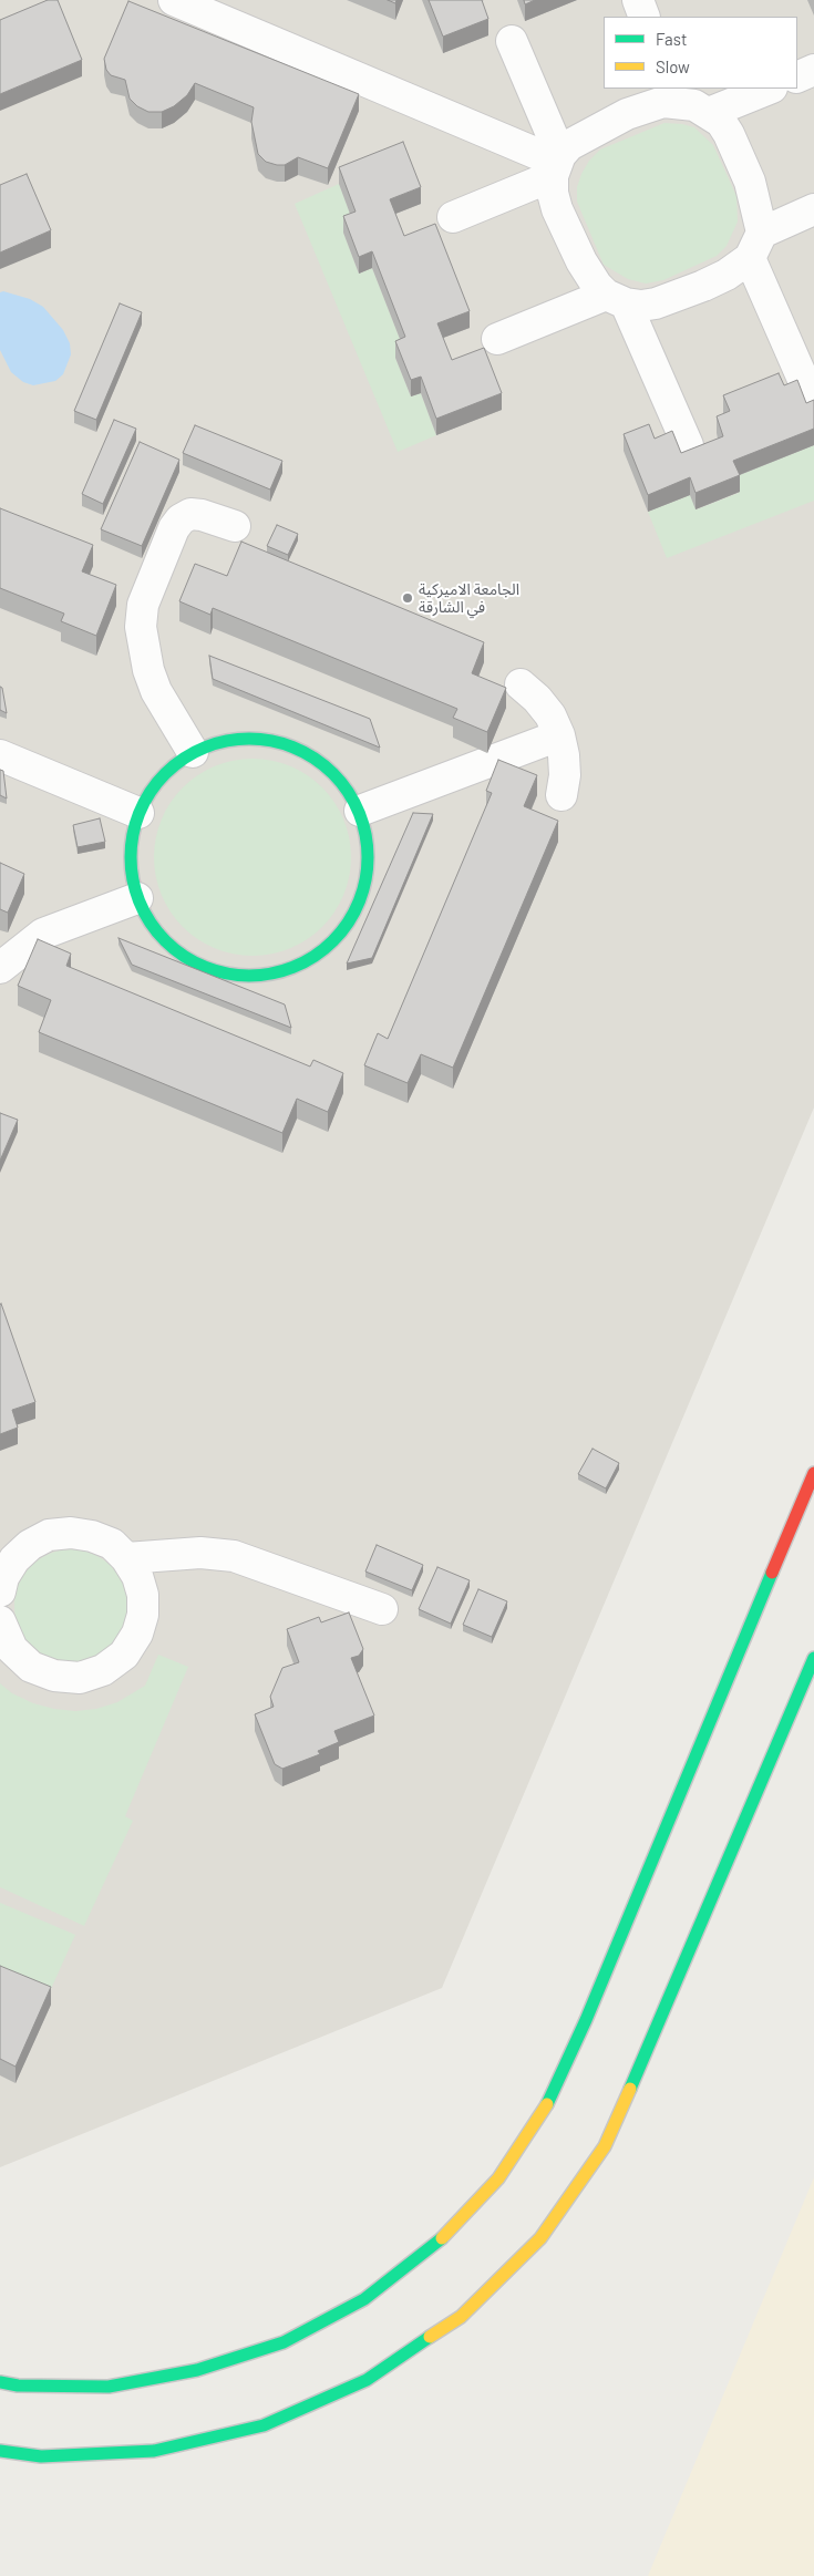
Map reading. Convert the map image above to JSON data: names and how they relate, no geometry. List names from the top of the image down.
{
  "places": ["الجامعة الاميركية في الشارقة"],
  "legend": ["Fast", "Slow"]
}
